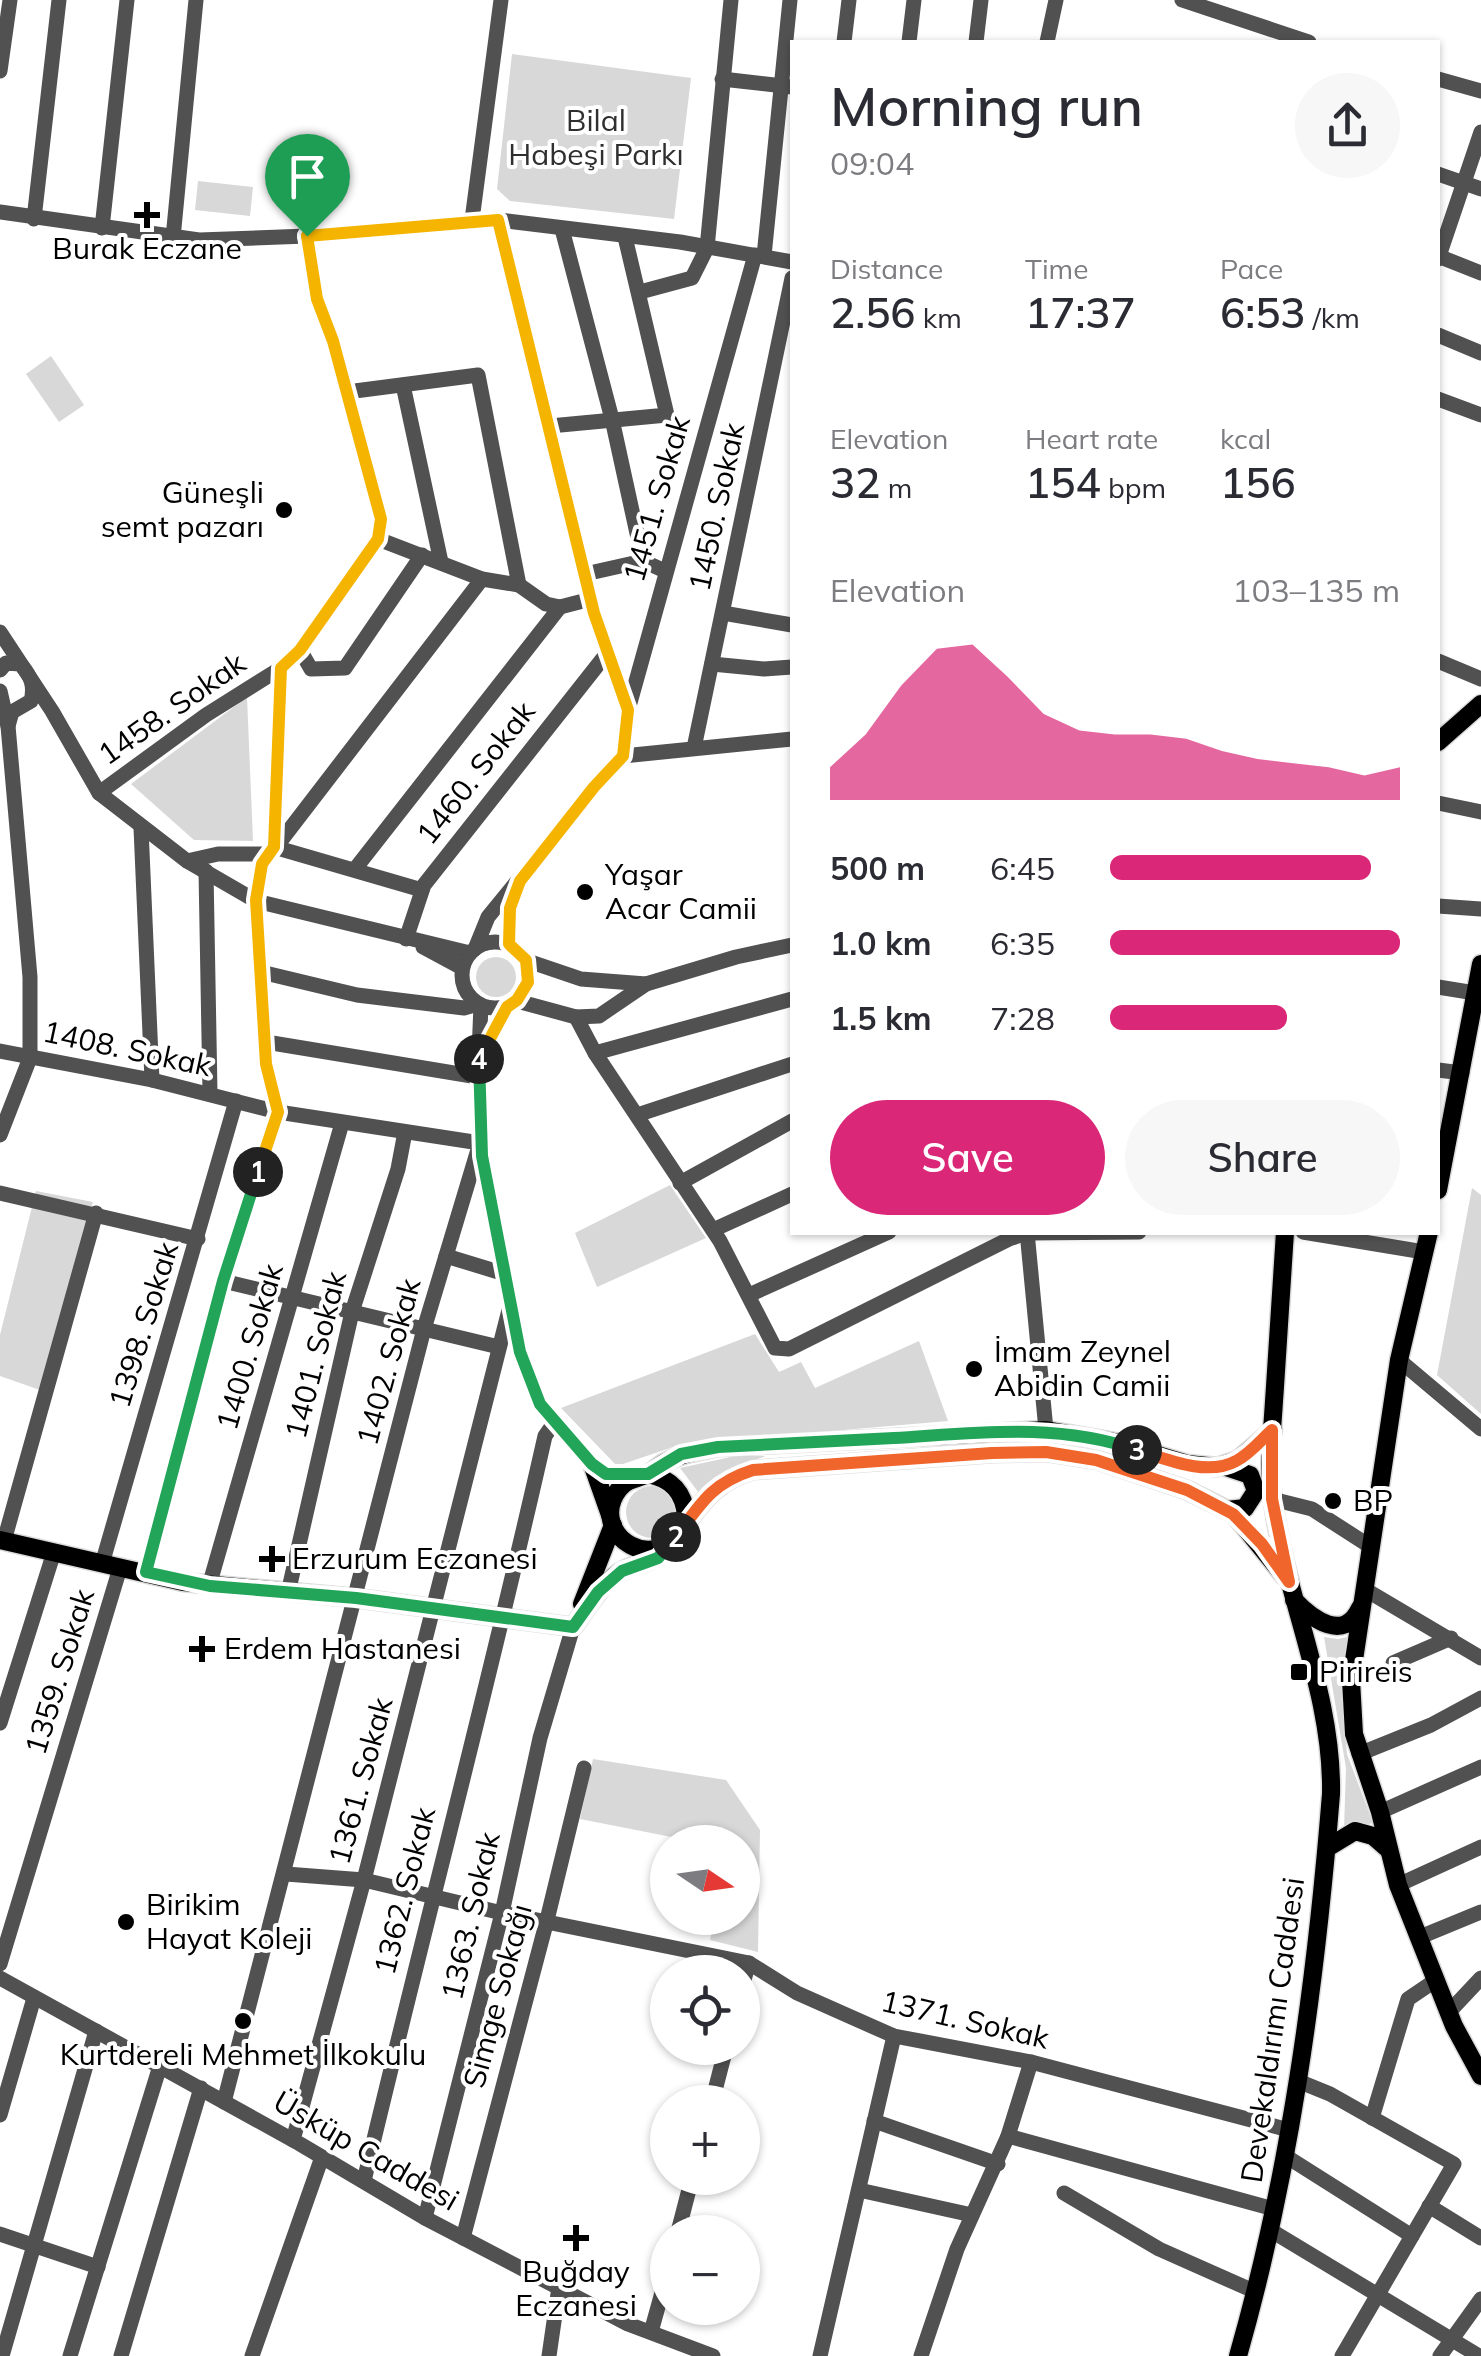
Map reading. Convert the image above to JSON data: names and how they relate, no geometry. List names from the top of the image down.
{
  "streets": {
    "main road": ["Devekaldırımı Caddesi"],
    "street": [
      "1451. Sokak",
      "1450. Sokak",
      "1458. Sokak",
      "1460. Sokak",
      "1408. Sokak",
      "1398. Sokak",
      "1400. Sokak",
      "1401. Sokak",
      "1402. Sokak",
      "1359. Sokak",
      "1361. Sokak",
      "1362. Sokak",
      "1363. Sokak",
      "Simge Sokağı",
      "1371. Sokak",
      "Üsküp Caddesi"
    ]
  },
  "crossings": [
    ["1408. Sokak", "1398. Sokak"],
    ["1408. Sokak", "1400. Sokak"],
    ["1408. Sokak", "1401. Sokak"],
    ["1408. Sokak", "1402. Sokak"],
    ["1398. Sokak", "1359. Sokak"],
    ["1402. Sokak", "1371. Sokak"],
    ["1402. Sokak", "Üsküp Caddesi"],
    ["1361. Sokak", "1371. Sokak"],
    ["1361. Sokak", "Üsküp Caddesi"],
    ["1362. Sokak", "1371. Sokak"],
    ["1362. Sokak", "Üsküp Caddesi"],
    ["1363. Sokak", "1371. Sokak"],
    ["1363. Sokak", "Üsküp Caddesi"],
    ["Simge Sokağı", "1371. Sokak"],
    ["Simge Sokağı", "Üsküp Caddesi"],
    ["1371. Sokak", "Devekaldırımı Caddesi"]
  ],
  "parks": ["Bilal Habeşi Parkı"],
  "places": {
    "health": [
      "Burak Eczane",
      "Erzurum Eczanesi",
      "Erdem Hastanesi",
      "Buğday Eczanesi"
    ],
    "other": [
      "Güneşli semt pazarı",
      "Yaşar Acar Camii",
      "İmam Zeynel Abidin Camii",
      "BP",
      "Birikim Hayat Koleji",
      "Kurtdereli Mehmet İlkokulu"
    ],
    "transit": ["Pirireis"]
  },
  "north": "right",
  "page": {
    "heading": ["Morning run", "09:04"],
    "stats": [
      ["Distance", "2.56 km"],
      ["Time", "17:37"],
      ["Pace", "6:53 /km"],
      ["Elevation", "32 m"],
      ["Heart rate", "154 bpm"],
      ["kcal", "156"]
    ],
    "chart": ["Elevation", "103–135 m"],
    "list": [
      {
        "name": "500 m",
        "note": "6:45"
      },
      {
        "name": "1.0 km",
        "note": "6:35"
      },
      {
        "name": "1.5 km",
        "note": "7:28"
      }
    ],
    "pins": [
      "4",
      "1",
      "3",
      "2"
    ],
    "buttons": ["Save", "Share"],
    "map_buttons": ["+", "−"]
  }
}
